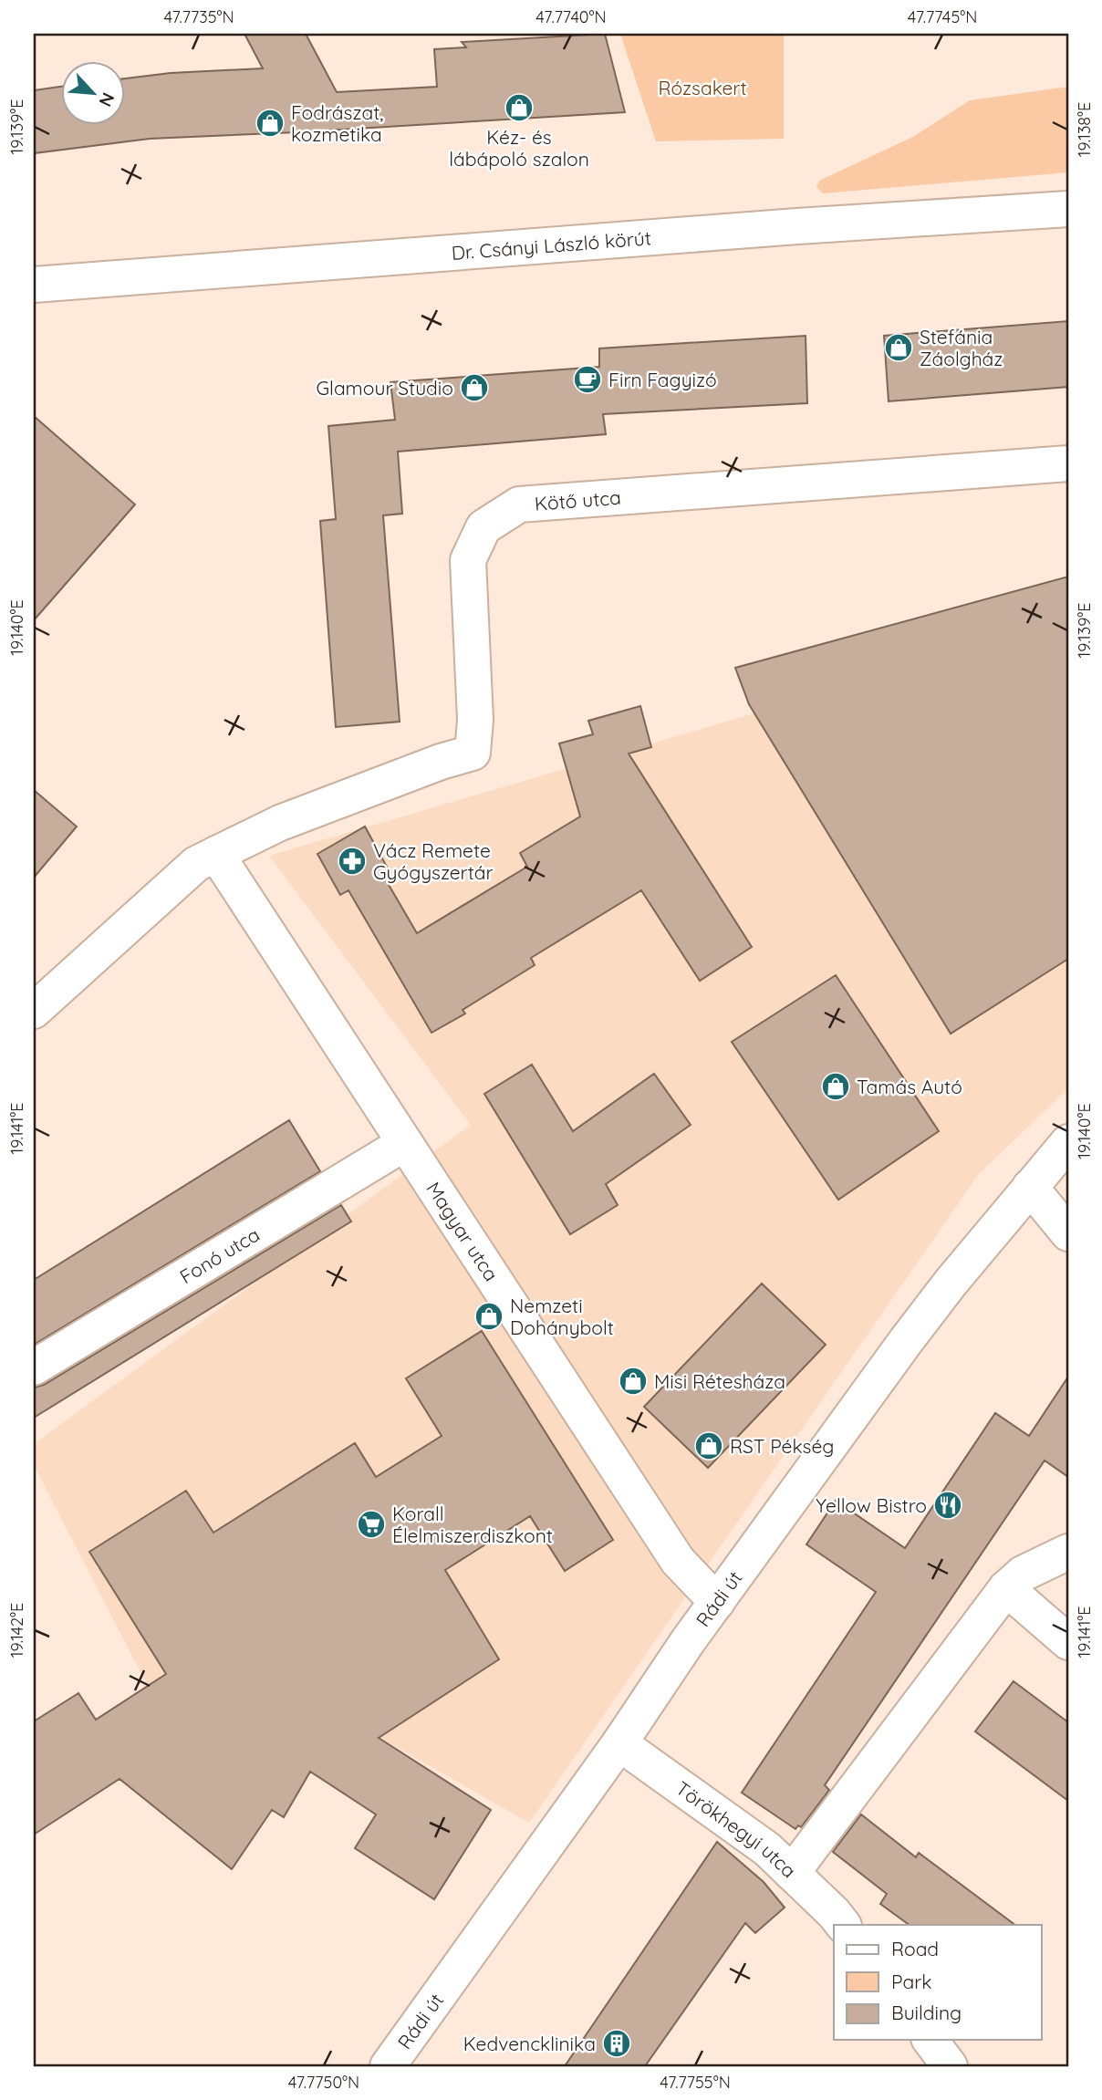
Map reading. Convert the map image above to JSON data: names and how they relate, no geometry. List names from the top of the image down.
{
  "streets": {
    "street": [
      "Dr. Csányi László körút",
      "Kötő utca",
      "Magyar utca",
      "Fonó utca",
      "Rádi út",
      "Törökhegyi utca"
    ]
  },
  "crossings": [
    ["Kötő utca", "Magyar utca"],
    ["Magyar utca", "Fonó utca"],
    ["Magyar utca", "Rádi út"],
    ["Rádi út", "Törökhegyi utca"]
  ],
  "parks": ["Rózsakert"],
  "places": {
    "shop": [
      "Kéz- és lábápoló szalon",
      "Fodrászat, kozmetika",
      "Stefánia Záolgház",
      "Glamour Studio",
      "Tamás Autó",
      "Nemzeti Dohánybolt",
      "Misi Rétesháza",
      "RST Pékség"
    ],
    "cafe": ["Firn Fagyizó"],
    "pharmacy": ["Vácz Remete Gyógyszertár"],
    "restaurant": ["Yellow Bistro"],
    "supermarket": ["Korall Élelmiszerdiszkont"],
    "building": ["Kedvencklinika"]
  },
  "legend": ["Road", "Park", "Building"],
  "north": "bottom right",
  "coordinates": [
    "47.7735°N",
    "47.7740°N",
    "47.7745°N",
    "19.139°E",
    "19.138°E",
    "19.140°E",
    "19.141°E",
    "19.142°E",
    "47.7750°N",
    "47.7755°N"
  ]
}
